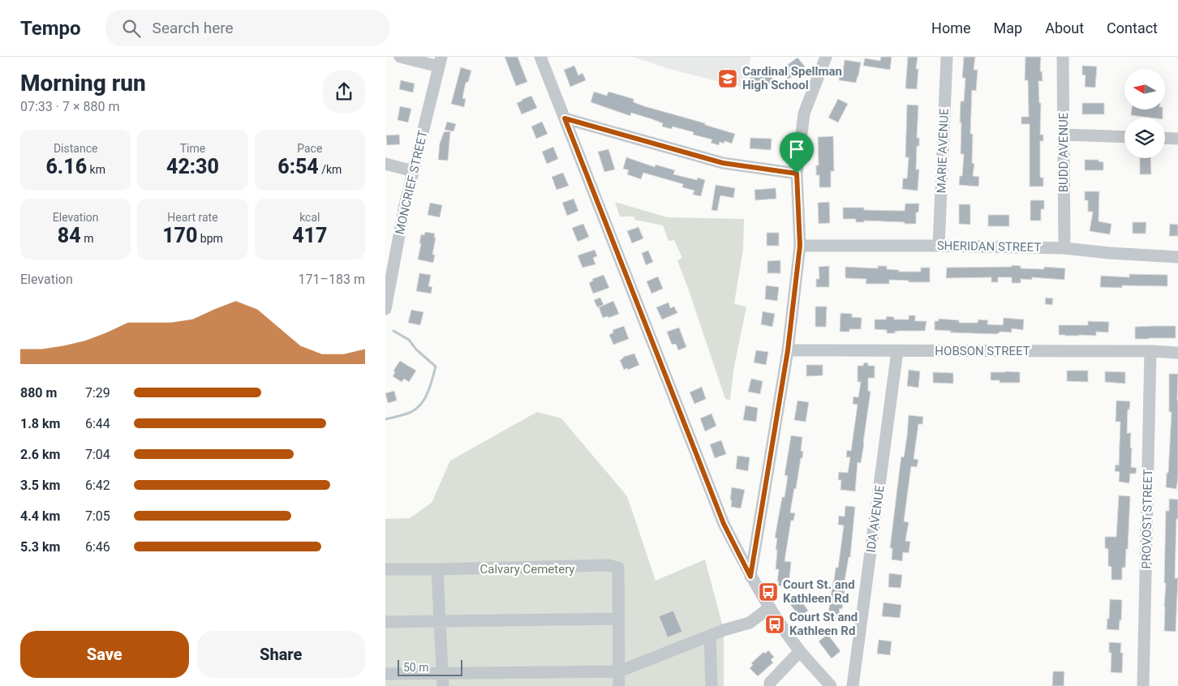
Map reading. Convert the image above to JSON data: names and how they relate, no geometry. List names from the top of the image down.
{
  "streets": {
    "street": [
      "MARIE AVENUE",
      "BUDD AVENUE",
      "MONCRIEF STREET",
      "SHERIDAN STREET",
      "HOBSON STREET",
      "IDA AVENUE",
      "PROVOST STREET"
    ]
  },
  "crossings": [
    ["MARIE AVENUE", "SHERIDAN STREET"],
    ["BUDD AVENUE", "SHERIDAN STREET"],
    ["HOBSON STREET", "IDA AVENUE"],
    ["HOBSON STREET", "PROVOST STREET"]
  ],
  "parks": ["Calvary Cemetery"],
  "places": {
    "school or university": ["Cardinal Spellman High School"],
    "bus stop": ["Court St. and Kathleen Rd", "Court St and Kathleen Rd"]
  },
  "scale_bar": "50 m",
  "north": "left",
  "page": {
    "header": "Tempo",
    "search": "Search here",
    "nav": [
      "Home",
      "Map",
      "About",
      "Contact"
    ],
    "heading": ["Morning run", "07:33 · 7 × 880 m"],
    "stats": [
      ["Distance", "6.16 km"],
      ["Time", "42:30"],
      ["Pace", "6:54 /km"],
      ["Elevation", "84 m"],
      ["Heart rate", "170 bpm"],
      ["kcal", "417"]
    ],
    "chart": ["Elevation", "171–183 m"],
    "list": [
      {
        "name": "880 m",
        "note": "7:29"
      },
      {
        "name": "1.8 km",
        "note": "6:44"
      },
      {
        "name": "2.6 km",
        "note": "7:04"
      },
      {
        "name": "3.5 km",
        "note": "6:42"
      },
      {
        "name": "4.4 km",
        "note": "7:05"
      },
      {
        "name": "5.3 km",
        "note": "6:46"
      }
    ],
    "buttons": ["Save", "Share"],
    "scale": "50 m"
  }
}
